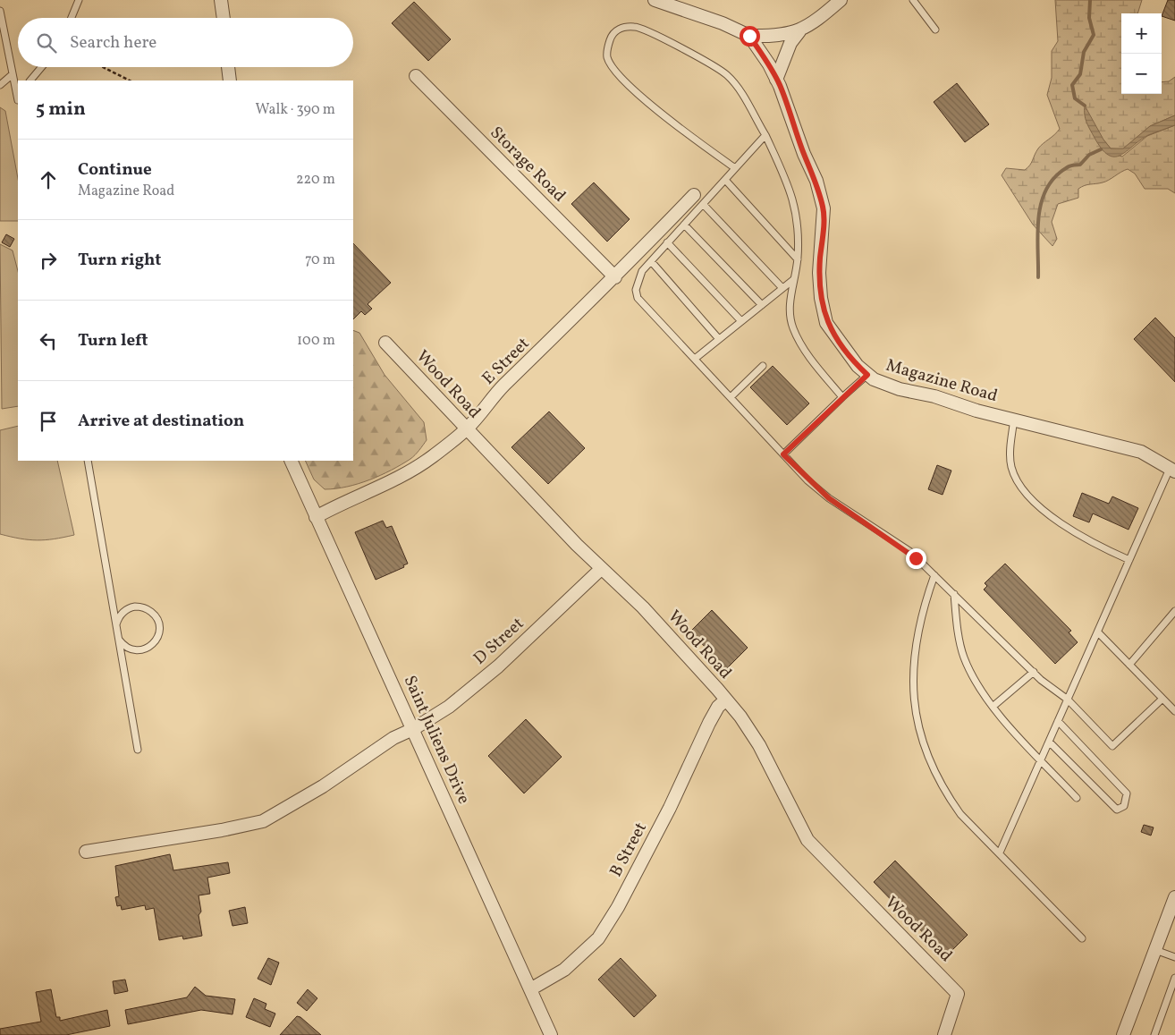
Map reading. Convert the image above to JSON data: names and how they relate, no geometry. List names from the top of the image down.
{
  "streets": {
    "street": [
      "Storage Road",
      "E Street",
      "Magazine Road",
      "Wood Road",
      "D Street",
      "Saint Juliens Drive",
      "B Street"
    ]
  },
  "crossings": [
    ["Storage Road", "E Street"],
    ["E Street", "Wood Road"],
    ["E Street", "Saint Juliens Drive"],
    ["Wood Road", "D Street"],
    ["Wood Road", "B Street"],
    ["D Street", "Saint Juliens Drive"],
    ["Saint Juliens Drive", "B Street"]
  ],
  "page": {
    "map_buttons": ["+", "−"],
    "search": "Search here",
    "heading": ["5 min", "Walk · 390 m"],
    "list": [
      ["Continue", "Magazine Road", "220 m"],
      ["Turn right", "70 m"],
      ["Turn left", "100 m"],
      "Arrive at destination"
    ]
  }
}
